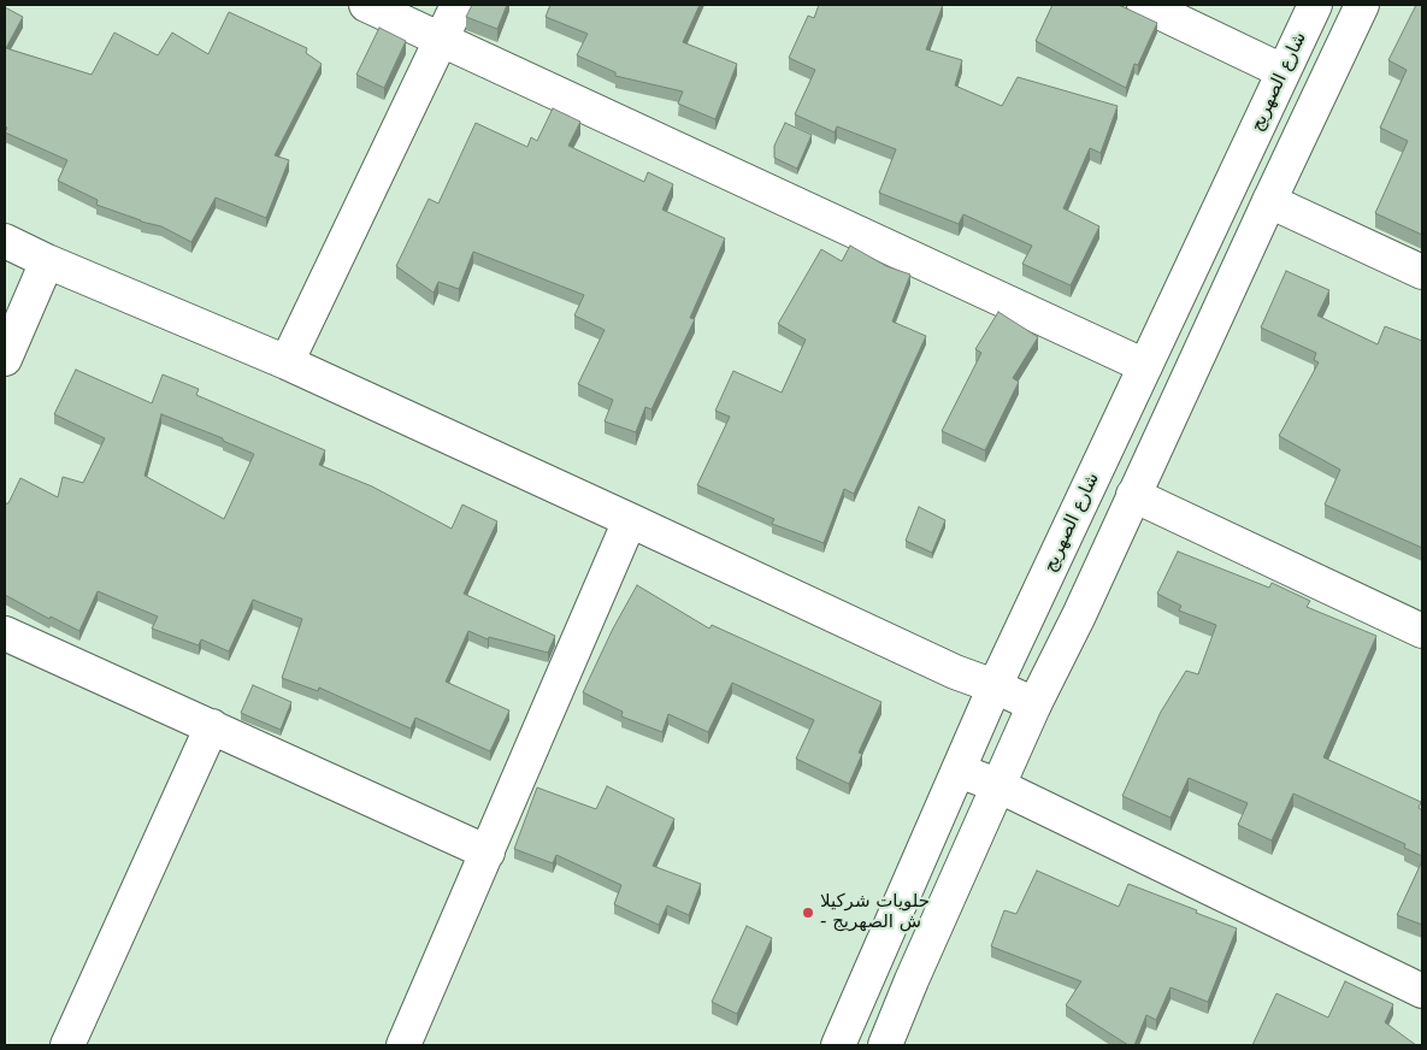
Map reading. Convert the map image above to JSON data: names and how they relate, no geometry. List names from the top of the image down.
{
  "streets": {
    "street": ["شارع الصهريج"]
  },
  "places": ["حلويات شركيلا - ش الصهريج"]
}
